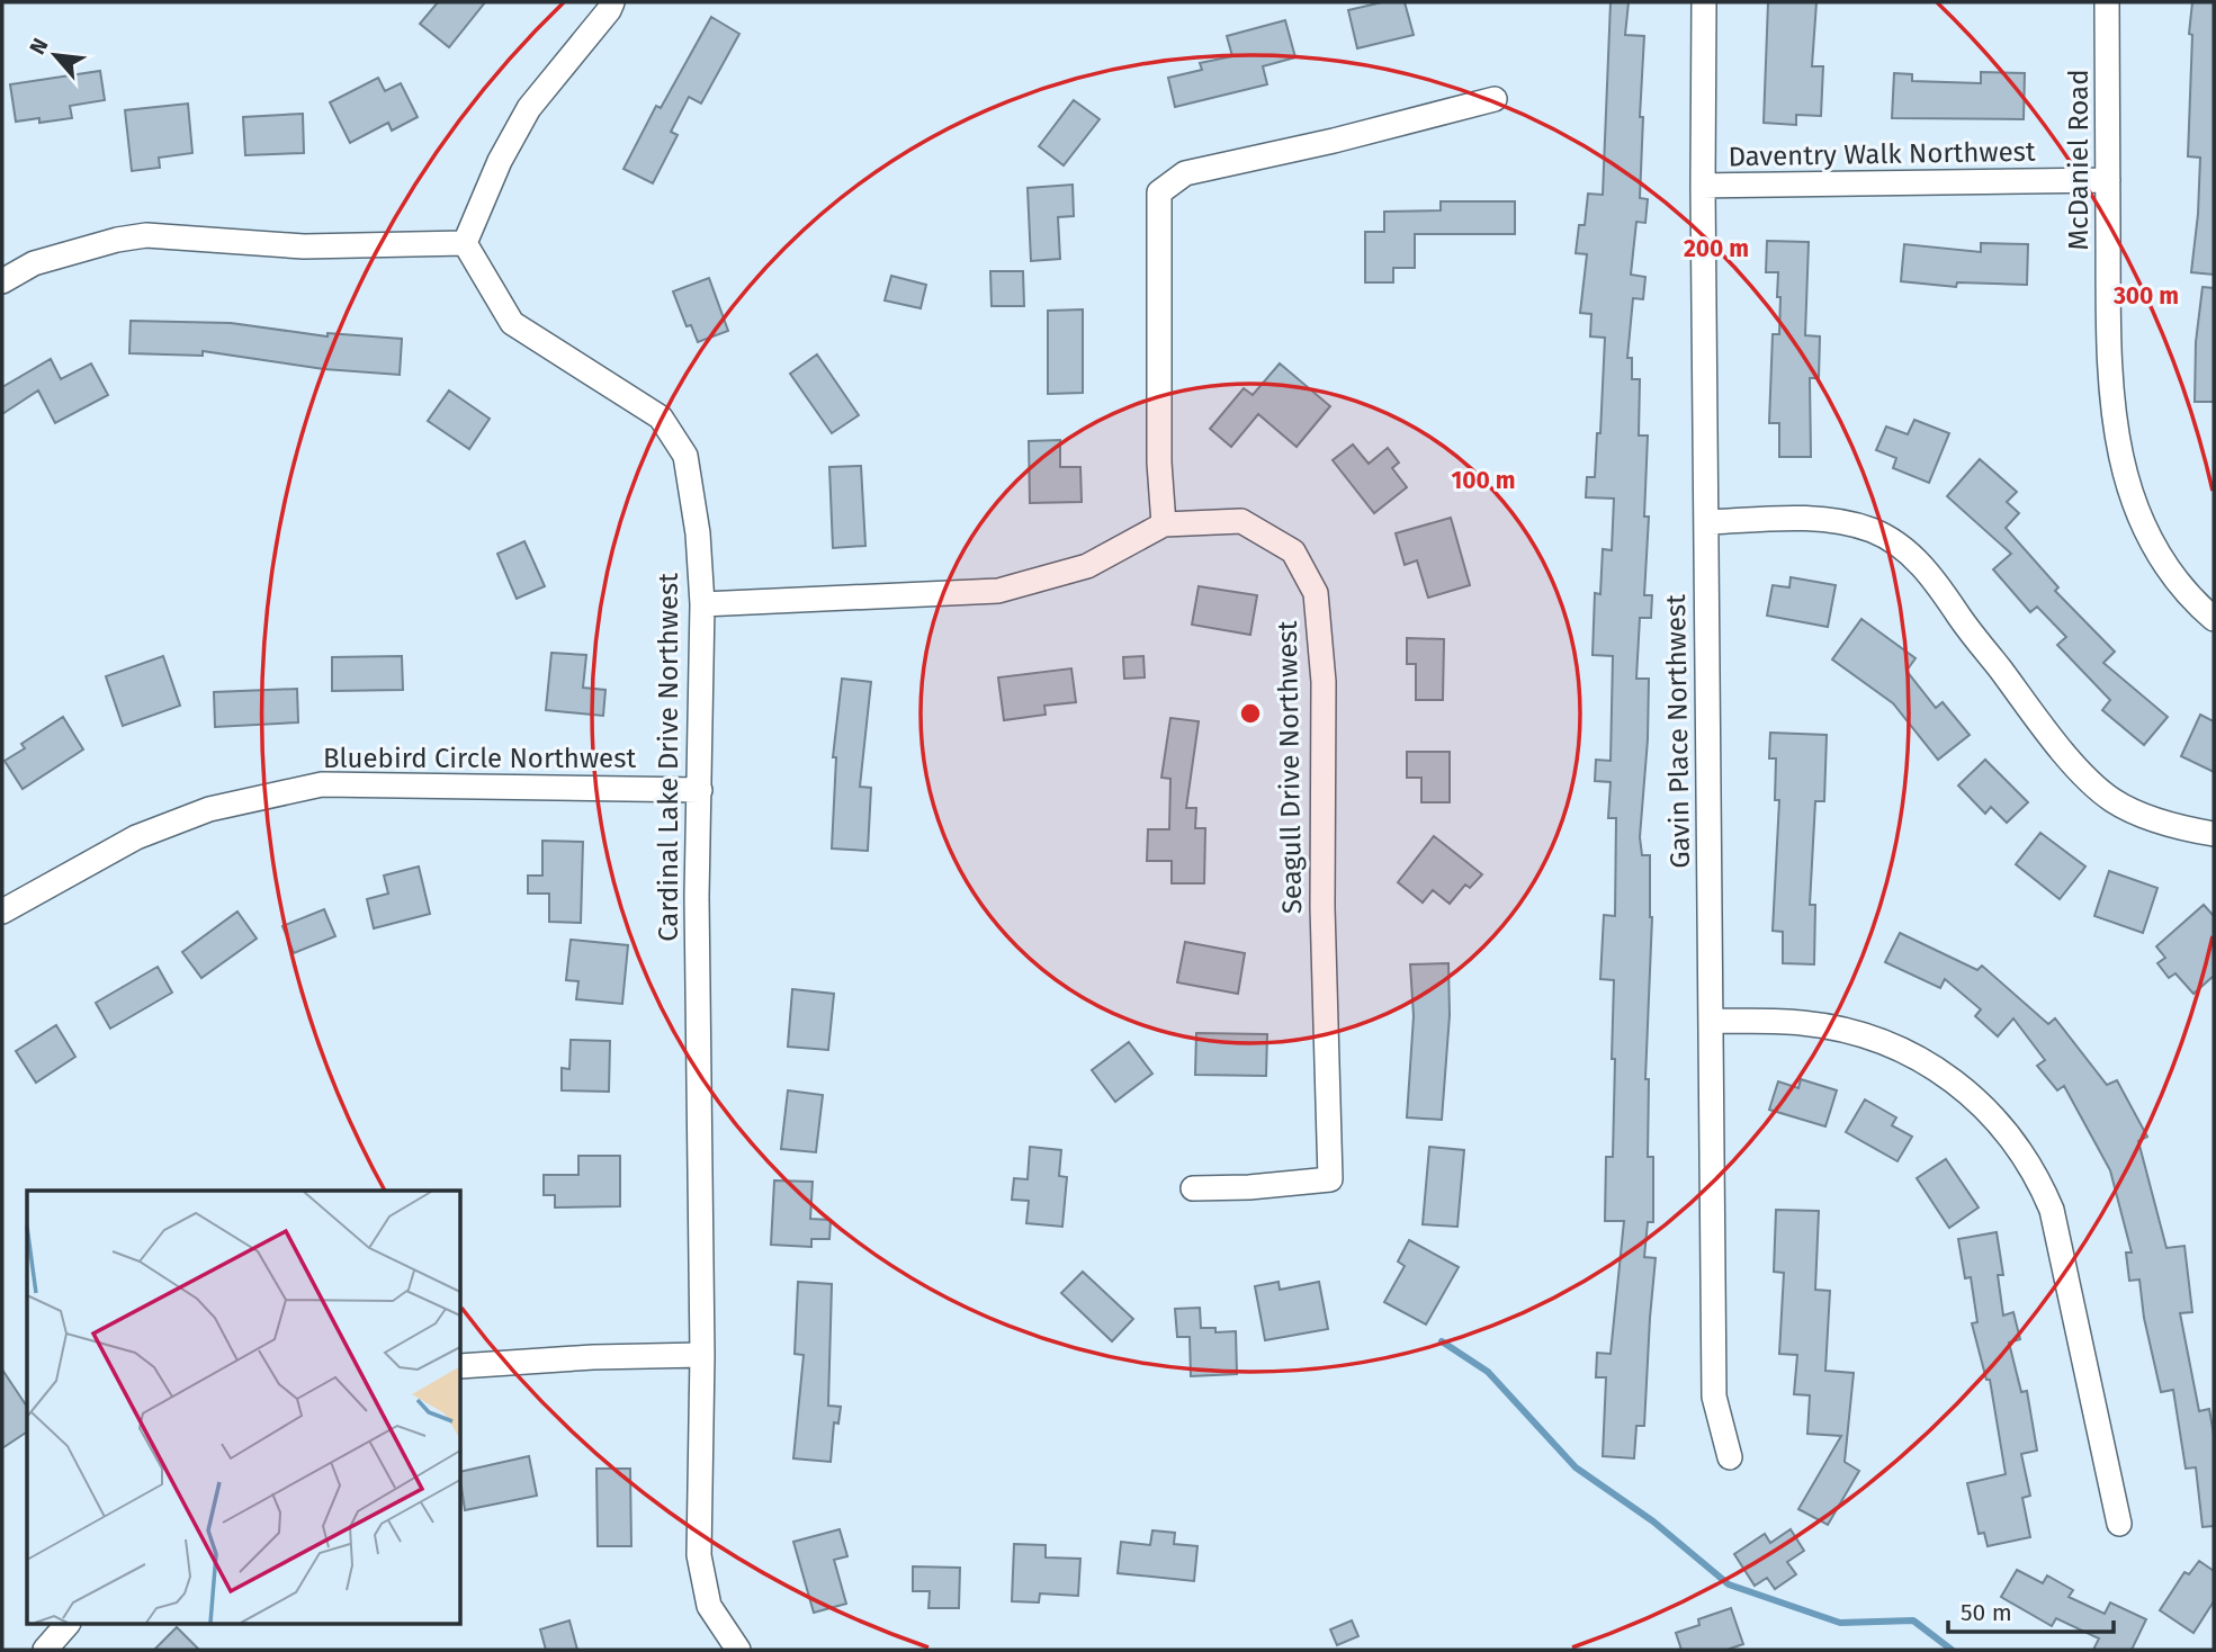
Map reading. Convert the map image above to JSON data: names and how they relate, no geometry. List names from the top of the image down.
{
  "streets": {
    "street": [
      "Daventry Walk Northwest",
      "McDaniel Road",
      "Gavin Place Northwest",
      "Cardinal Lake Drive Northwest",
      "Bluebird Circle Northwest",
      "Seagull Drive Northwest"
    ]
  },
  "crossings": [
    ["Daventry Walk Northwest", "McDaniel Road"],
    ["Daventry Walk Northwest", "Gavin Place Northwest"],
    ["Cardinal Lake Drive Northwest", "Bluebird Circle Northwest"],
    ["Cardinal Lake Drive Northwest", "Seagull Drive Northwest"]
  ],
  "scale_bar": "50 m",
  "north": "top left",
  "rings": ["200 m", "300 m", "100 m"]
}
